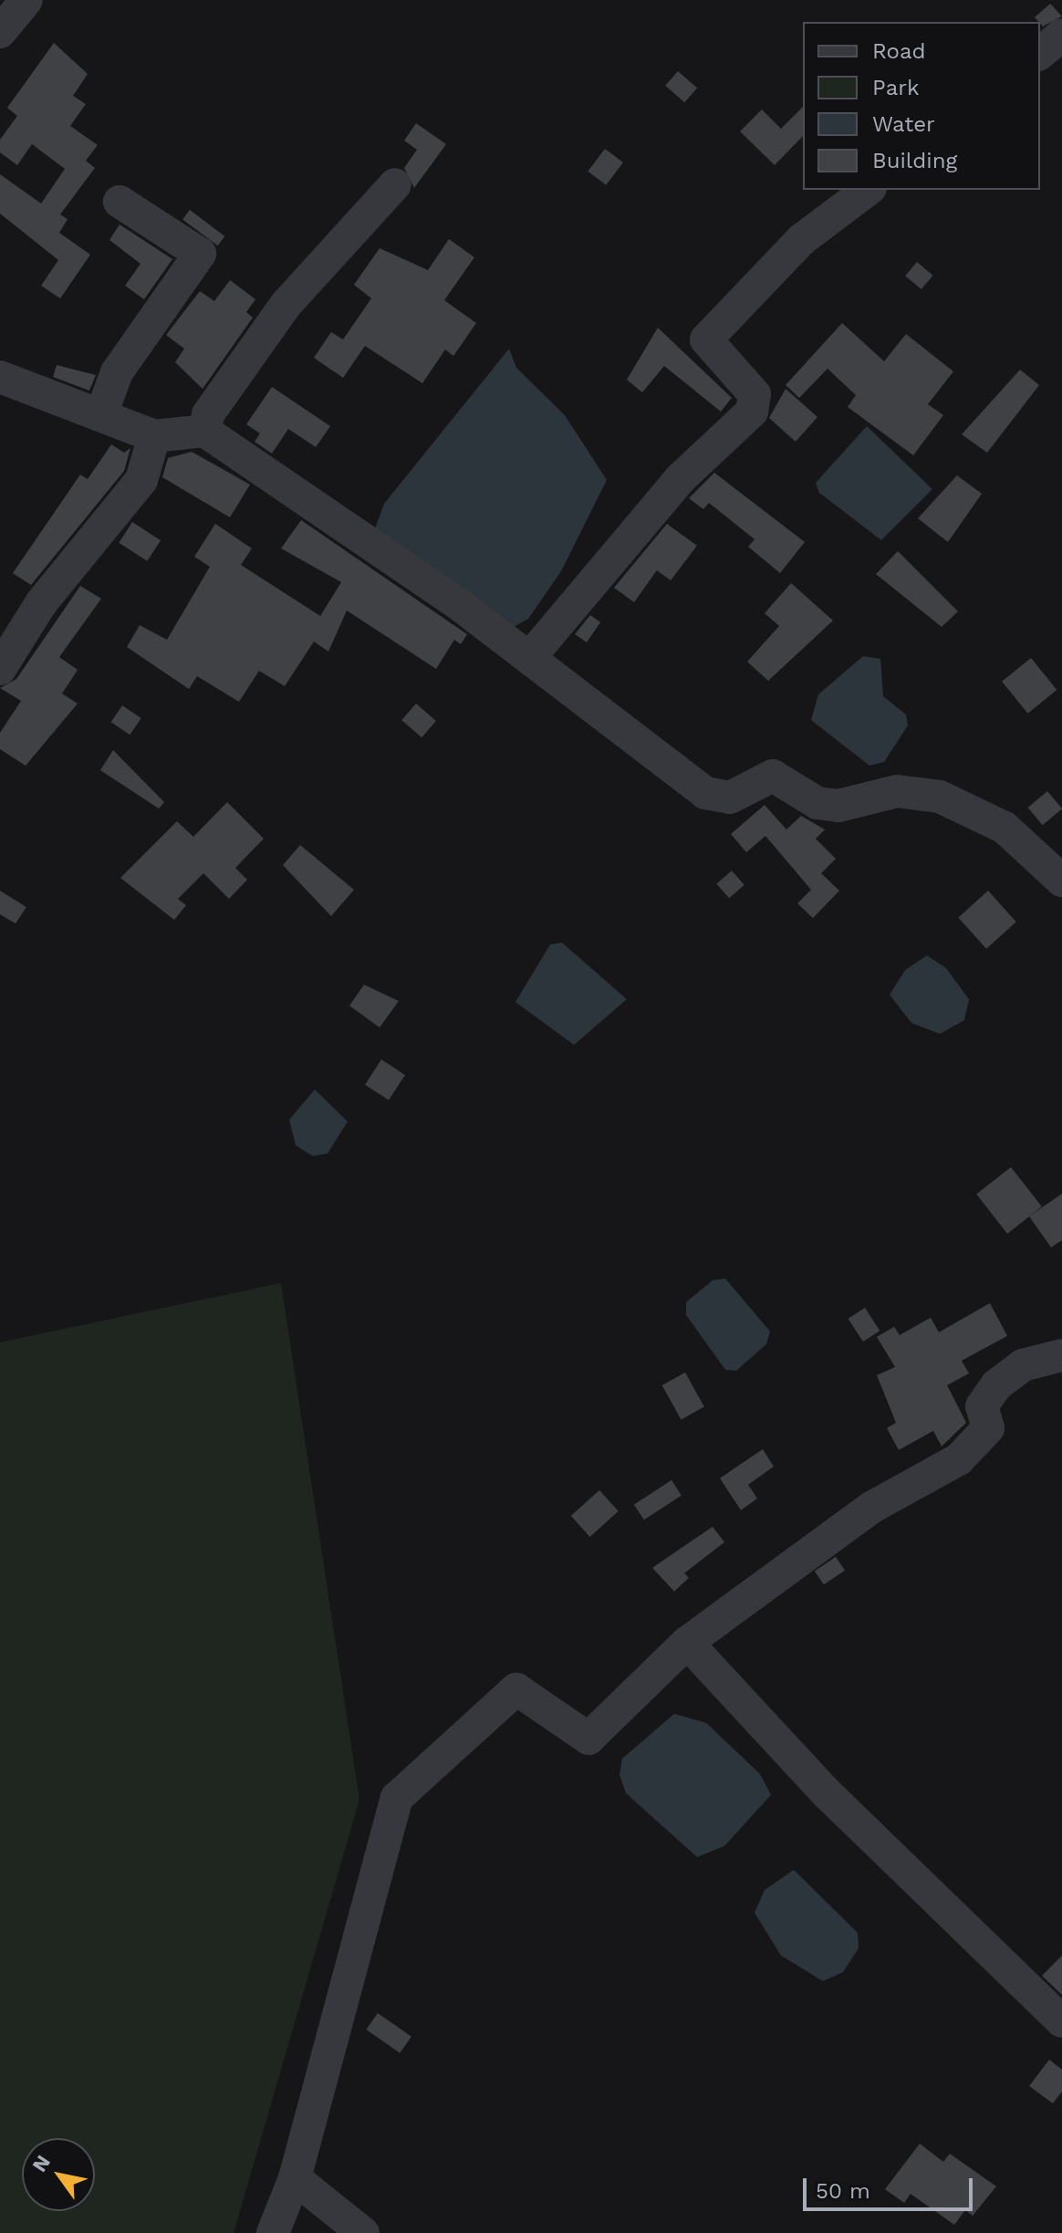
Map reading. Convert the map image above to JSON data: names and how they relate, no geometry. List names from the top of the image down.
{
  "legend": [
    "Road",
    "Park",
    "Water",
    "Building"
  ],
  "scale_bar": "50 m",
  "north": "top left"
}
